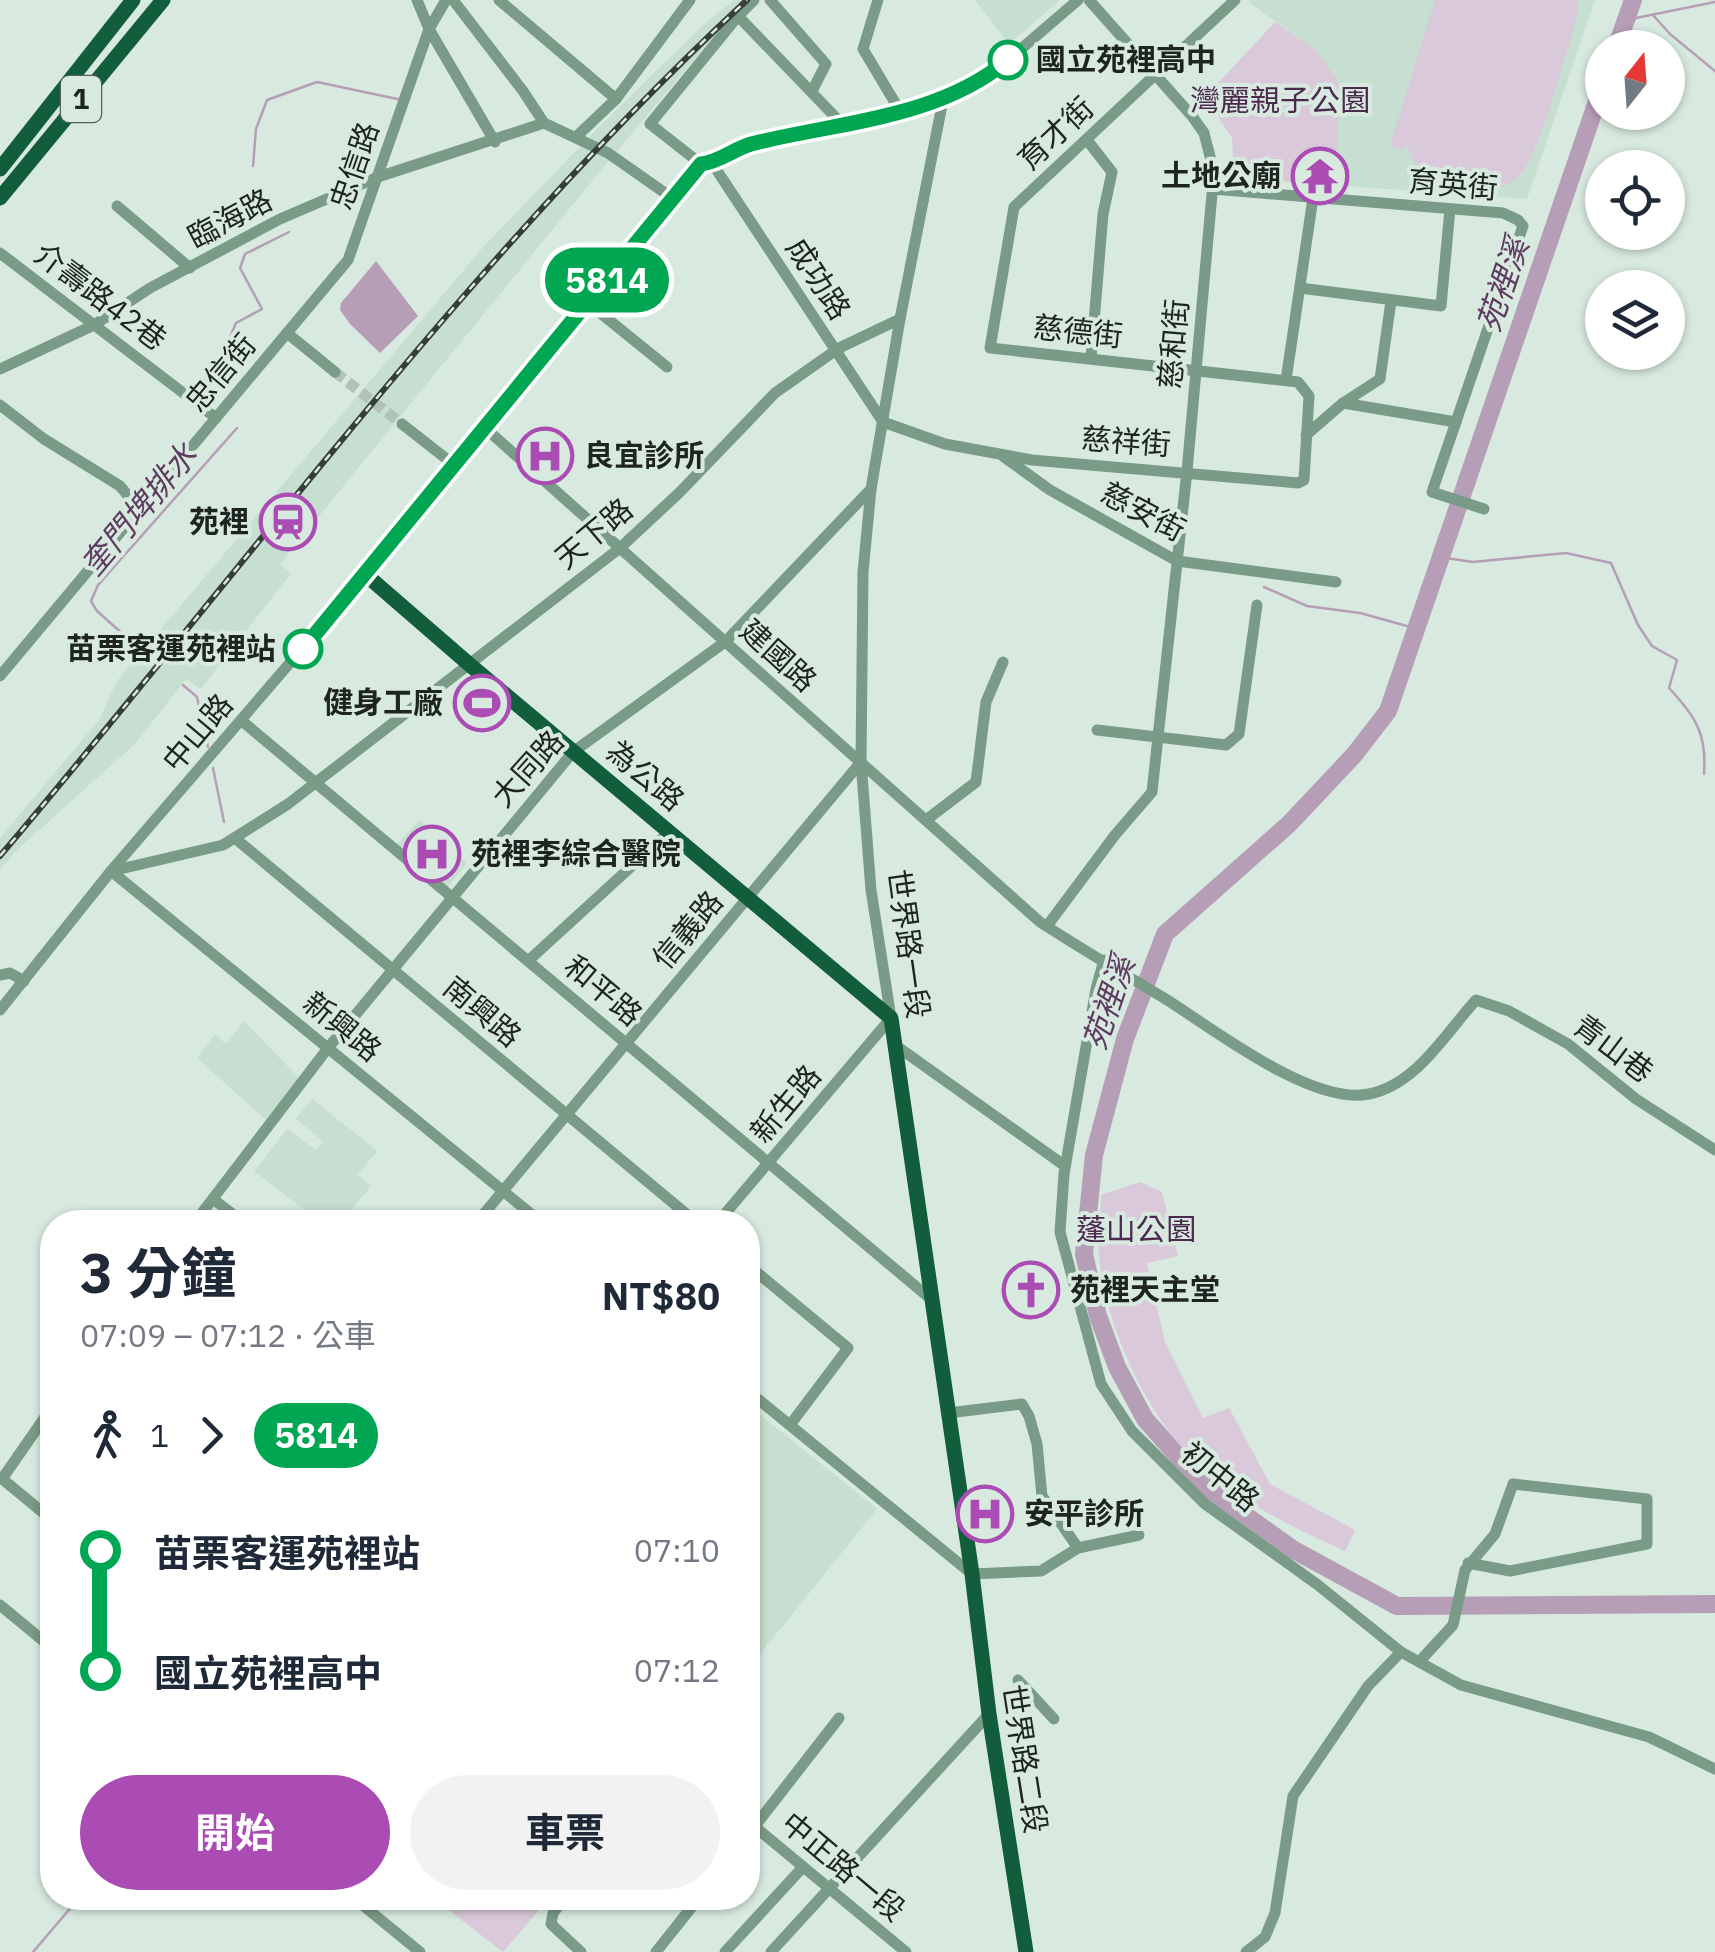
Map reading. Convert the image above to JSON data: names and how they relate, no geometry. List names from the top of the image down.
{
  "streets": {
    "main road": [
      "1",
      "為公路",
      "世界路一段",
      "世界路二段"
    ],
    "street": [
      "育才街",
      "忠信路",
      "育英街",
      "臨海路",
      "成功路",
      "介壽路42巷",
      "慈德街",
      "慈和街",
      "忠信街",
      "慈祥街",
      "慈安街",
      "天下路",
      "建國路",
      "中山路",
      "大同路",
      "信義路",
      "和平路",
      "南興路",
      "新興路",
      "青山巷",
      "新生路",
      "初中路",
      "中正路一段"
    ]
  },
  "crossings": [
    ["育才街", "慈德街"],
    ["育才街", "慈和街"],
    ["忠信路", "臨海路"],
    ["忠信路", "忠信街"],
    ["育英街", "慈和街"],
    ["臨海路", "介壽路42巷"],
    ["成功路", "慈祥街"],
    ["成功路", "天下路"],
    ["成功路", "中山路"],
    ["成功路", "世界路一段"],
    ["介壽路42巷", "忠信街"],
    ["慈德街", "慈和街"],
    ["慈和街", "慈祥街"],
    ["慈和街", "慈安街"],
    ["慈和街", "建國路"],
    ["慈祥街", "慈安街"],
    ["慈祥街", "世界路一段"],
    ["天下路", "建國路"],
    ["天下路", "中山路"],
    ["天下路", "為公路"],
    ["天下路", "世界路一段"],
    ["天下路", "和平路"],
    ["天下路", "南興路"],
    ["天下路", "新興路"],
    ["建國路", "中山路"],
    ["建國路", "大同路"],
    ["建國路", "信義路"],
    ["建國路", "世界路一段"],
    ["建國路", "青山巷"],
    ["建國路", "初中路"],
    ["中山路", "為公路"],
    ["中山路", "和平路"],
    ["中山路", "新興路"],
    ["大同路", "為公路"],
    ["大同路", "世界路一段"],
    ["大同路", "和平路"],
    ["大同路", "南興路"],
    ["大同路", "新興路"],
    ["為公路", "信義路"],
    ["為公路", "世界路一段"],
    ["為公路", "新生路"],
    ["信義路", "世界路一段"],
    ["信義路", "和平路"],
    ["信義路", "南興路"],
    ["信義路", "新興路"],
    ["世界路一段", "和平路"],
    ["世界路一段", "新生路"],
    ["世界路一段", "世界路二段"],
    ["和平路", "新生路"]
  ],
  "water": ["苑裡溪", "奎門埤排水"],
  "parks": ["灣麗親子公園", "蓬山公園"],
  "places": {
    "other": ["國立苑裡高中", "苗栗客運苑裡站"],
    "temple": ["土地公廟"],
    "hospital": ["良宜診所", "苑裡李綜合醫院", "安平診所"],
    "station": ["苑裡"],
    "sports": ["健身工廠"],
    "church": ["苑裡天主堂"]
  },
  "lines": ["bus line 5814"],
  "north": "top",
  "page": {
    "on_map": "5814",
    "heading": ["3 分鐘", "07:09 – 07:12 · 公車", "NT$80"],
    "legs": ["1", "5814"],
    "list": [
      {
        "name": "苗栗客運苑裡站",
        "value": "07:10"
      },
      {
        "name": "國立苑裡高中",
        "value": "07:12"
      }
    ],
    "buttons": ["開始", "車票"]
  }
}
